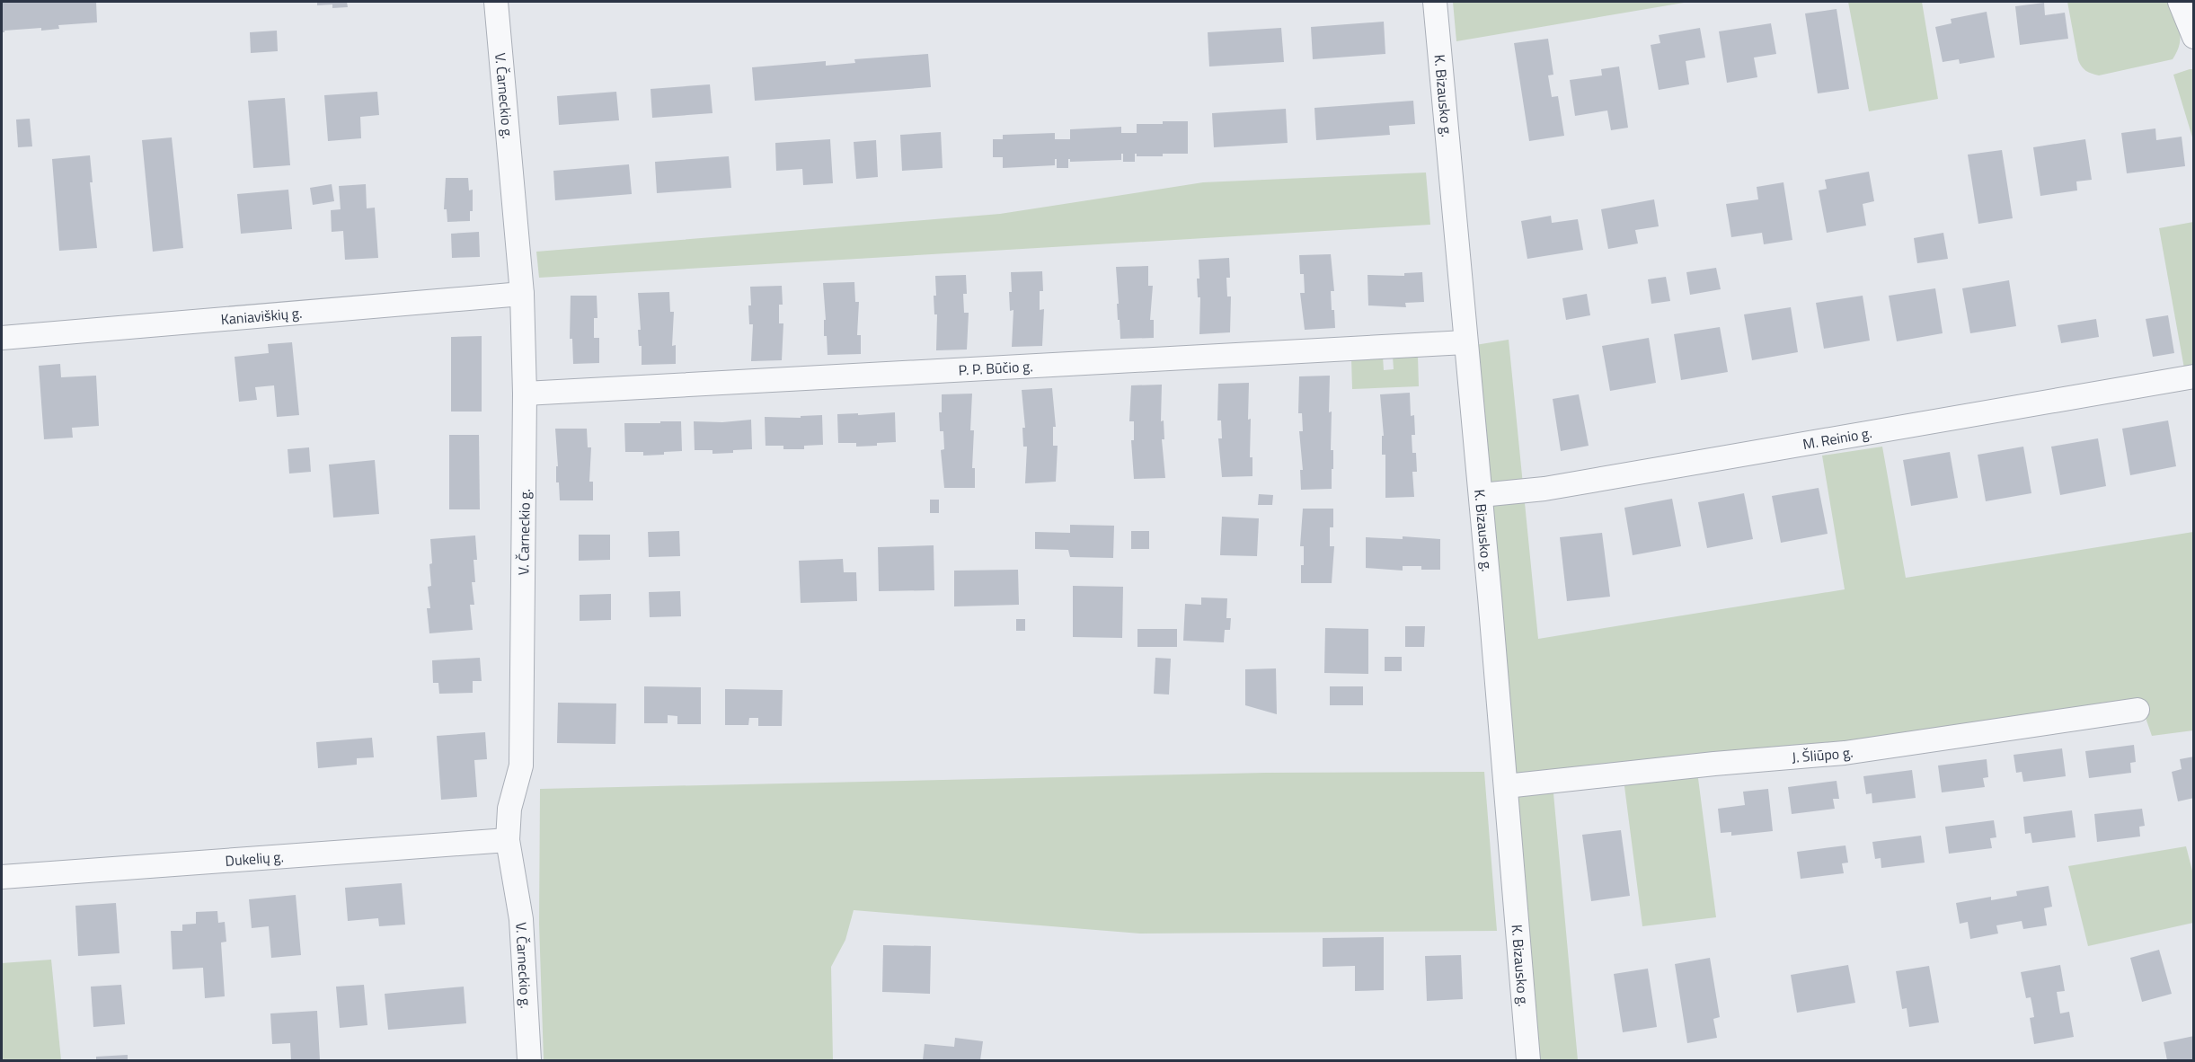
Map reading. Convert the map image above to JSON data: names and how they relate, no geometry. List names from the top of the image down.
{
  "streets": {
    "street": [
      "V. Čarneckio g.",
      "K. Bizausko g.",
      "Kaniaviškių g.",
      "P. P. Būčio g.",
      "M. Reinio g.",
      "J. Šliūpo g.",
      "Dukelių g."
    ]
  },
  "crossings": [
    ["V. Čarneckio g.", "Kaniaviškių g."],
    ["V. Čarneckio g.", "P. P. Būčio g."],
    ["V. Čarneckio g.", "Dukelių g."],
    ["K. Bizausko g.", "P. P. Būčio g."],
    ["K. Bizausko g.", "M. Reinio g."],
    ["K. Bizausko g.", "J. Šliūpo g."]
  ]
}
